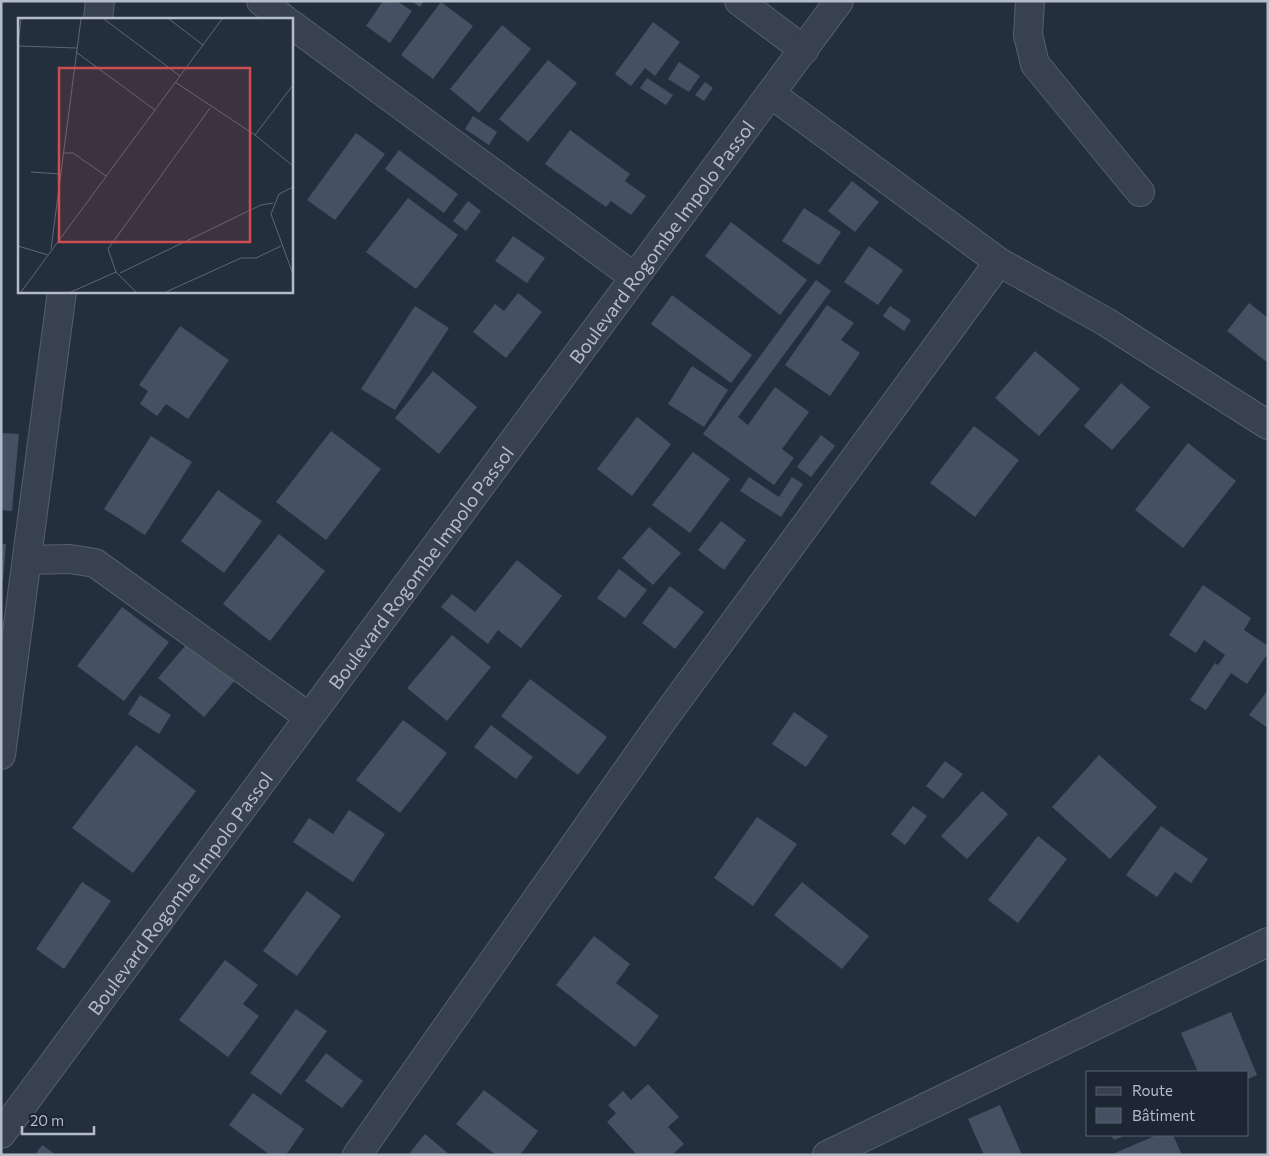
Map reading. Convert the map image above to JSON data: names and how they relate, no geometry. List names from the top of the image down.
{
  "streets": {
    "street": ["Boulevard Rogombe Impolo Passol"]
  },
  "legend": ["Route", "Bâtiment"],
  "scale_bar": "20 m"
}
